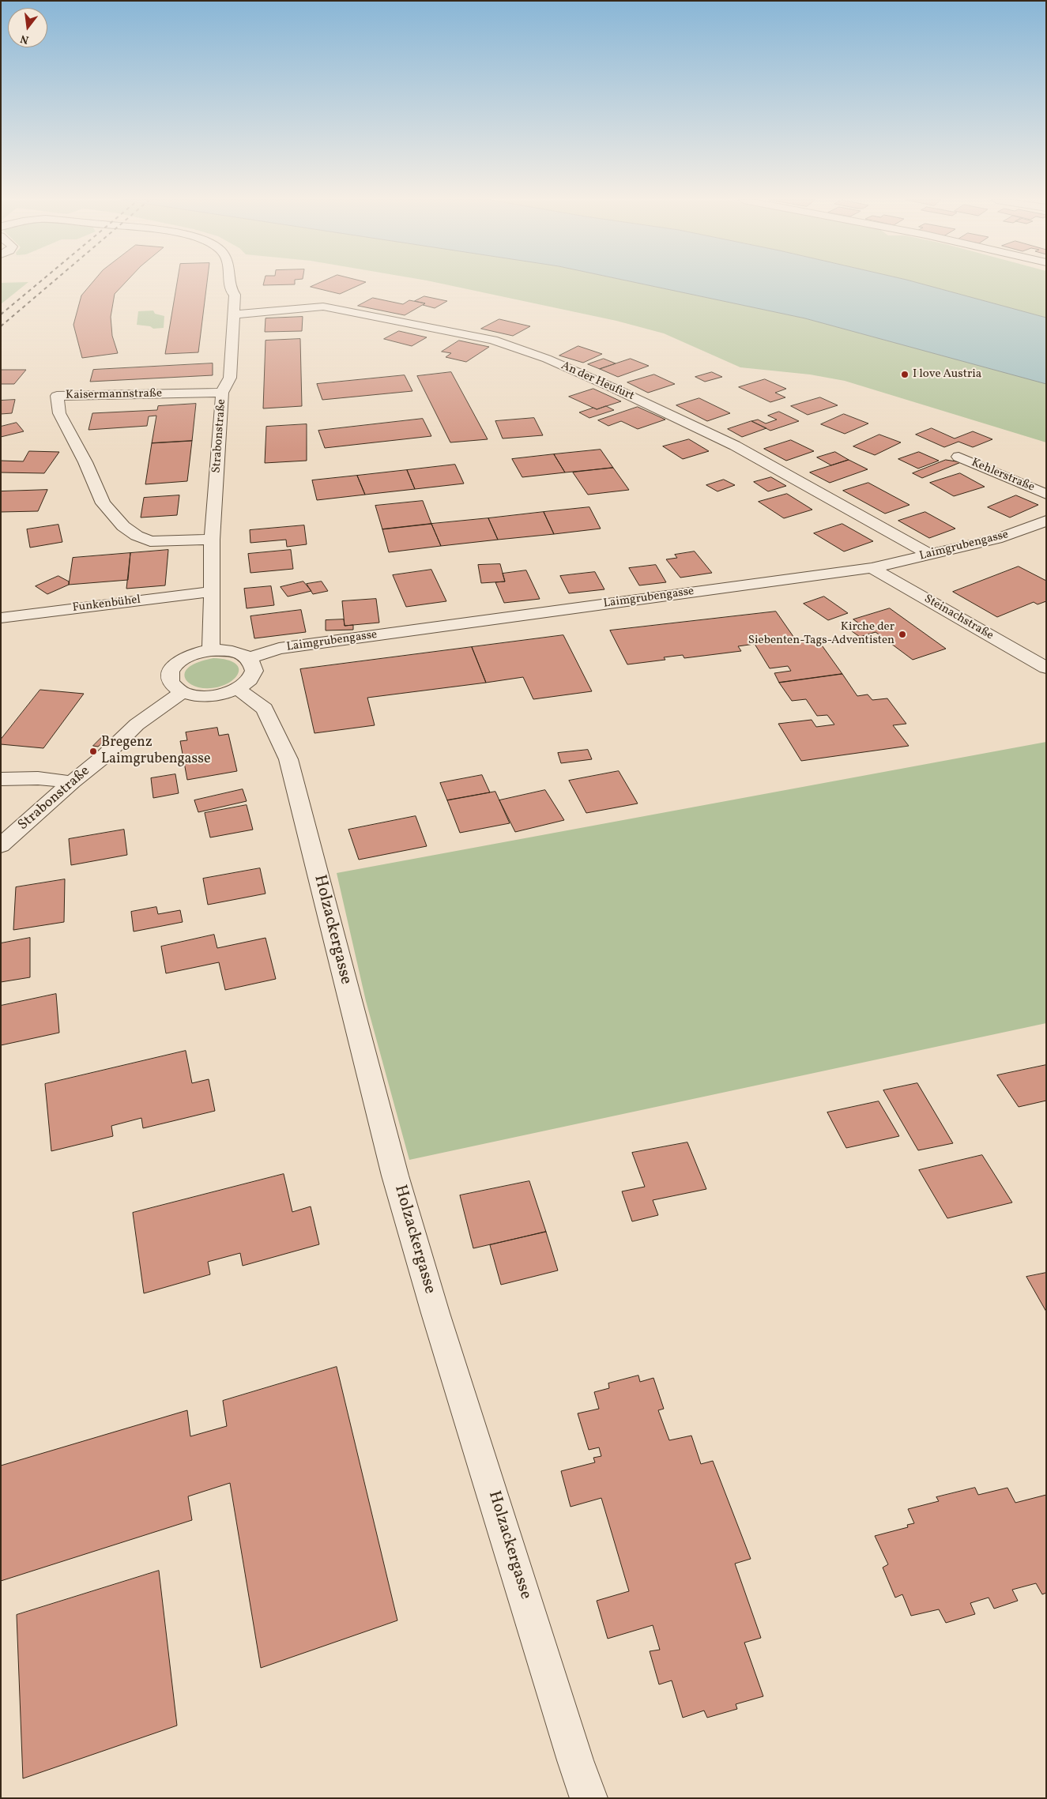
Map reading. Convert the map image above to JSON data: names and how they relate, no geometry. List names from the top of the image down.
{
  "streets": {
    "street": [
      "An der Heufurt",
      "Kaisermannstraße",
      "Strabonstraße",
      "Kehlerstraße",
      "Laimgrubengasse",
      "Funkenbühel",
      "Steinachstraße",
      "Holzackergasse"
    ]
  },
  "crossings": [
    ["An der Heufurt", "Strabonstraße"],
    ["An der Heufurt", "Laimgrubengasse"],
    ["Kaisermannstraße", "Strabonstraße"],
    ["Strabonstraße", "Funkenbühel"],
    ["Laimgrubengasse", "Steinachstraße"]
  ],
  "places": ["I love Austria", "Kirche der Siebenten-Tags-Adventisten", "Bregenz Laimgrubengasse"],
  "north": "bottom"
}
